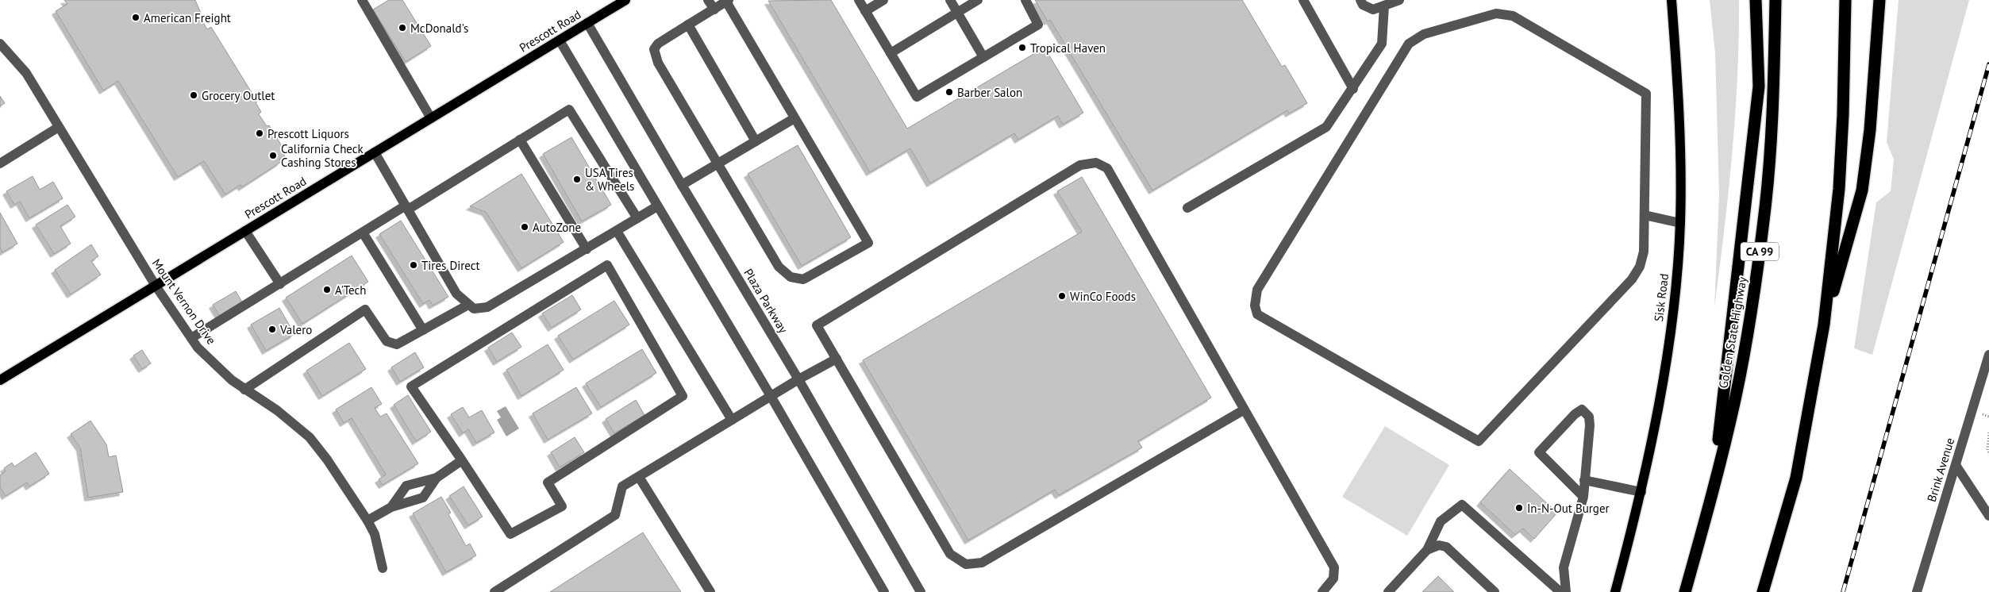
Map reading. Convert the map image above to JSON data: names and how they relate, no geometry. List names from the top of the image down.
{
  "streets": {
    "highway": ["CA 99", "Golden State Highway"],
    "main road": ["Prescott Road", "Sisk Road"],
    "street": ["Plaza Parkway", "Mount Vernon Drive", "Brink Avenue"]
  },
  "crossings": [
    ["Prescott Road", "Plaza Parkway"],
    ["Prescott Road", "Mount Vernon Drive"]
  ],
  "places": [
    "American Freight",
    "McDonald's",
    "Tropical Haven",
    "Barber Salon",
    "Grocery Outlet",
    "Prescott Liquors",
    "California Check Cashing Stores",
    "USA Tires & Wheels",
    "AutoZone",
    "Tires Direct",
    "A'Tech",
    "WinCo Foods",
    "Valero",
    "In-N-Out Burger"
  ]
}
